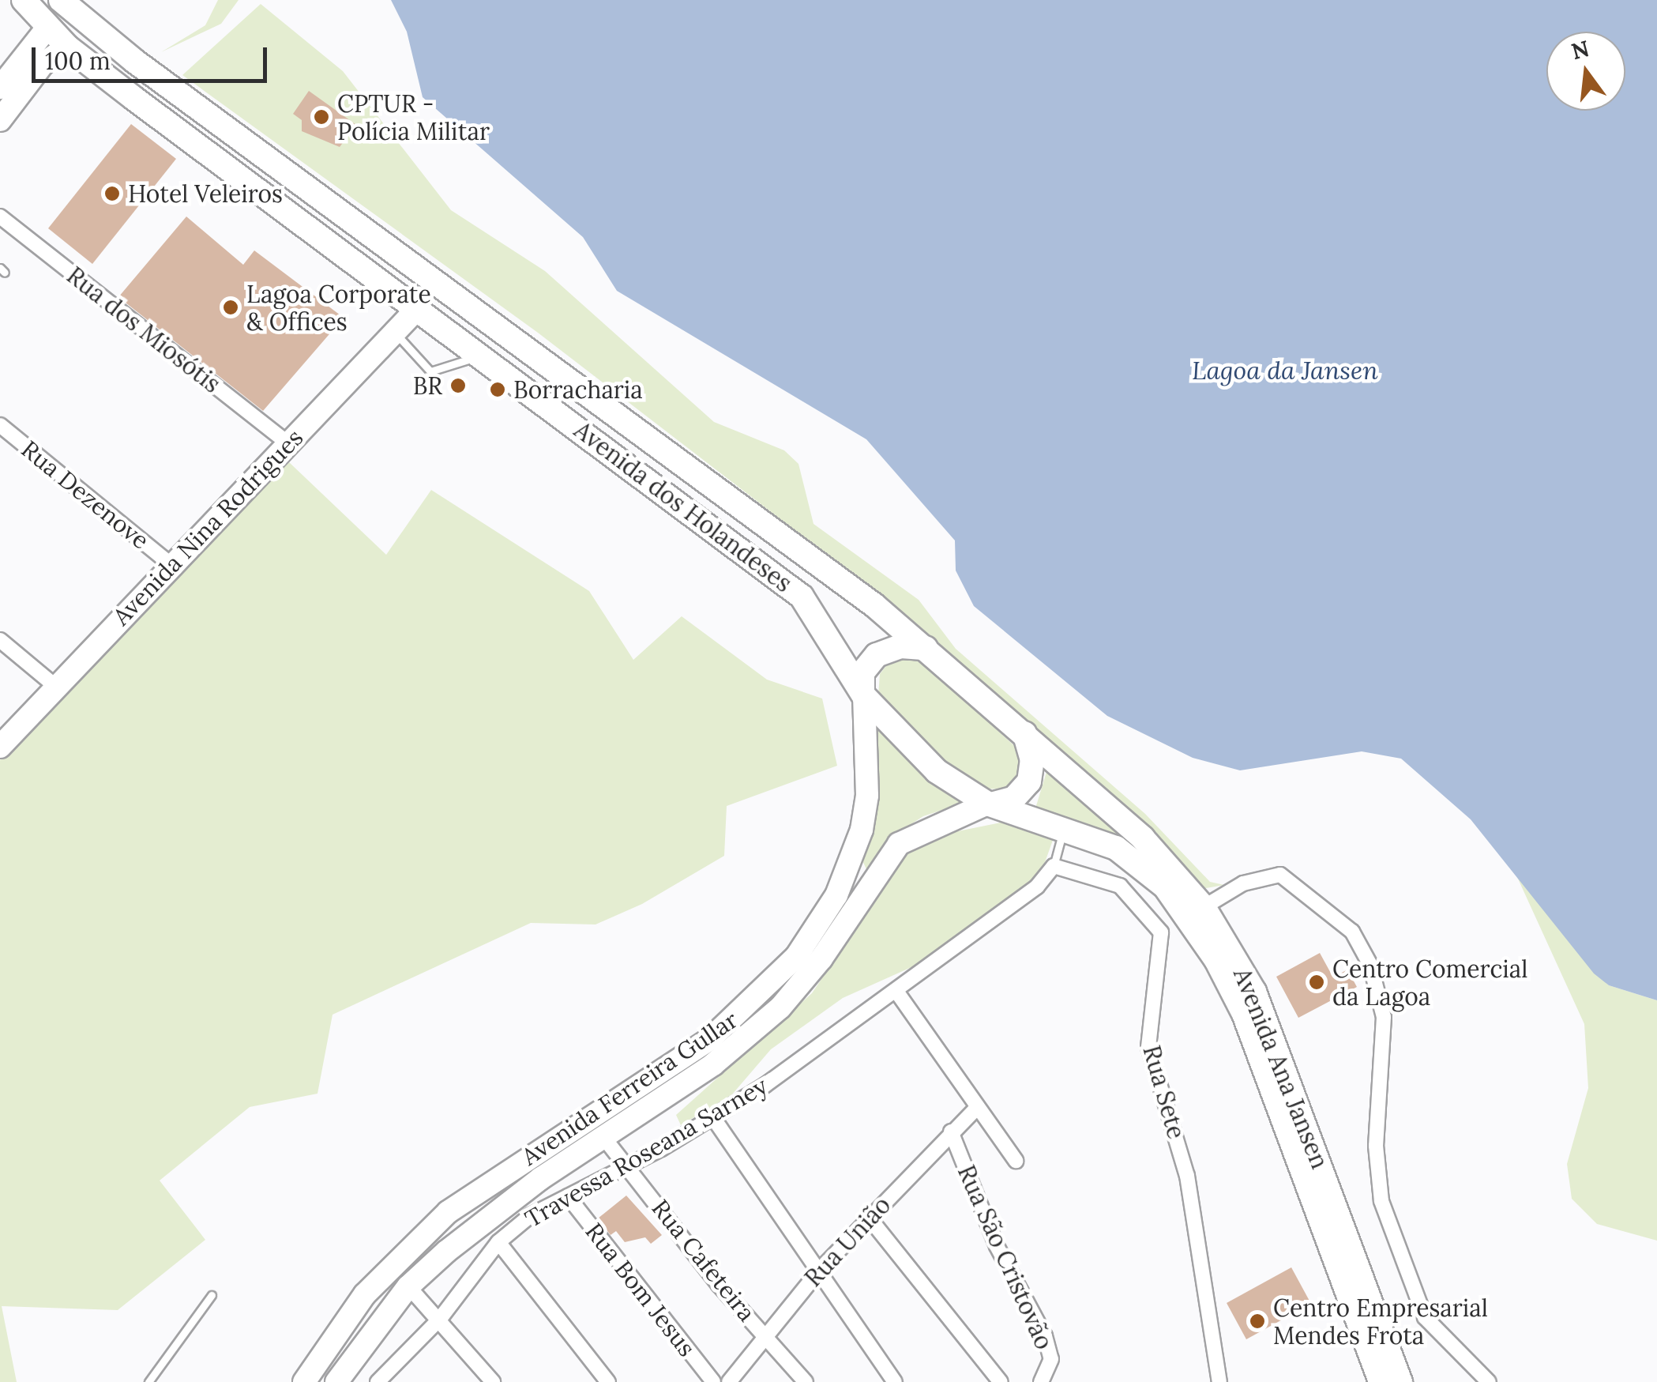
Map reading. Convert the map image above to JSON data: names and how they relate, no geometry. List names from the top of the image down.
{
  "streets": {
    "main road": [
      "Avenida dos Holandeses",
      "Avenida Nina Rodrigues",
      "Avenida Ana Jansen",
      "Avenida Ferreira Gullar"
    ],
    "street": [
      "Rua dos Miosótis",
      "Rua Dezenove",
      "Rua Sete",
      "Travessa Roseana Sarney",
      "Rua União",
      "Rua São Cristovão",
      "Rua Cafeteira",
      "Rua Bom Jesus"
    ]
  },
  "crossings": [
    ["Rua dos Miosótis", "Avenida Nina Rodrigues"],
    ["Rua Dezenove", "Avenida Nina Rodrigues"],
    ["Avenida dos Holandeses", "Avenida Nina Rodrigues"],
    ["Avenida dos Holandeses", "Avenida Ana Jansen"],
    ["Avenida dos Holandeses", "Avenida Ferreira Gullar"],
    ["Avenida Ana Jansen", "Avenida Ferreira Gullar"],
    ["Avenida Ferreira Gullar", "Rua Cafeteira"],
    ["Rua Sete", "Travessa Roseana Sarney"],
    ["Travessa Roseana Sarney", "Rua Cafeteira"],
    ["Travessa Roseana Sarney", "Rua Bom Jesus"],
    ["Rua União", "Rua São Cristovão"],
    ["Rua União", "Rua Cafeteira"]
  ],
  "water": ["Lagoa da Jansen"],
  "places": [
    "CPTUR - Polícia Militar",
    "Hotel Veleiros",
    "Lagoa Corporate & Offices",
    "BR",
    "Borracharia",
    "Centro Comercial da Lagoa",
    "Centro Empresarial Mendes Frota"
  ],
  "scale_bar": "100 m",
  "north": "top"
}
